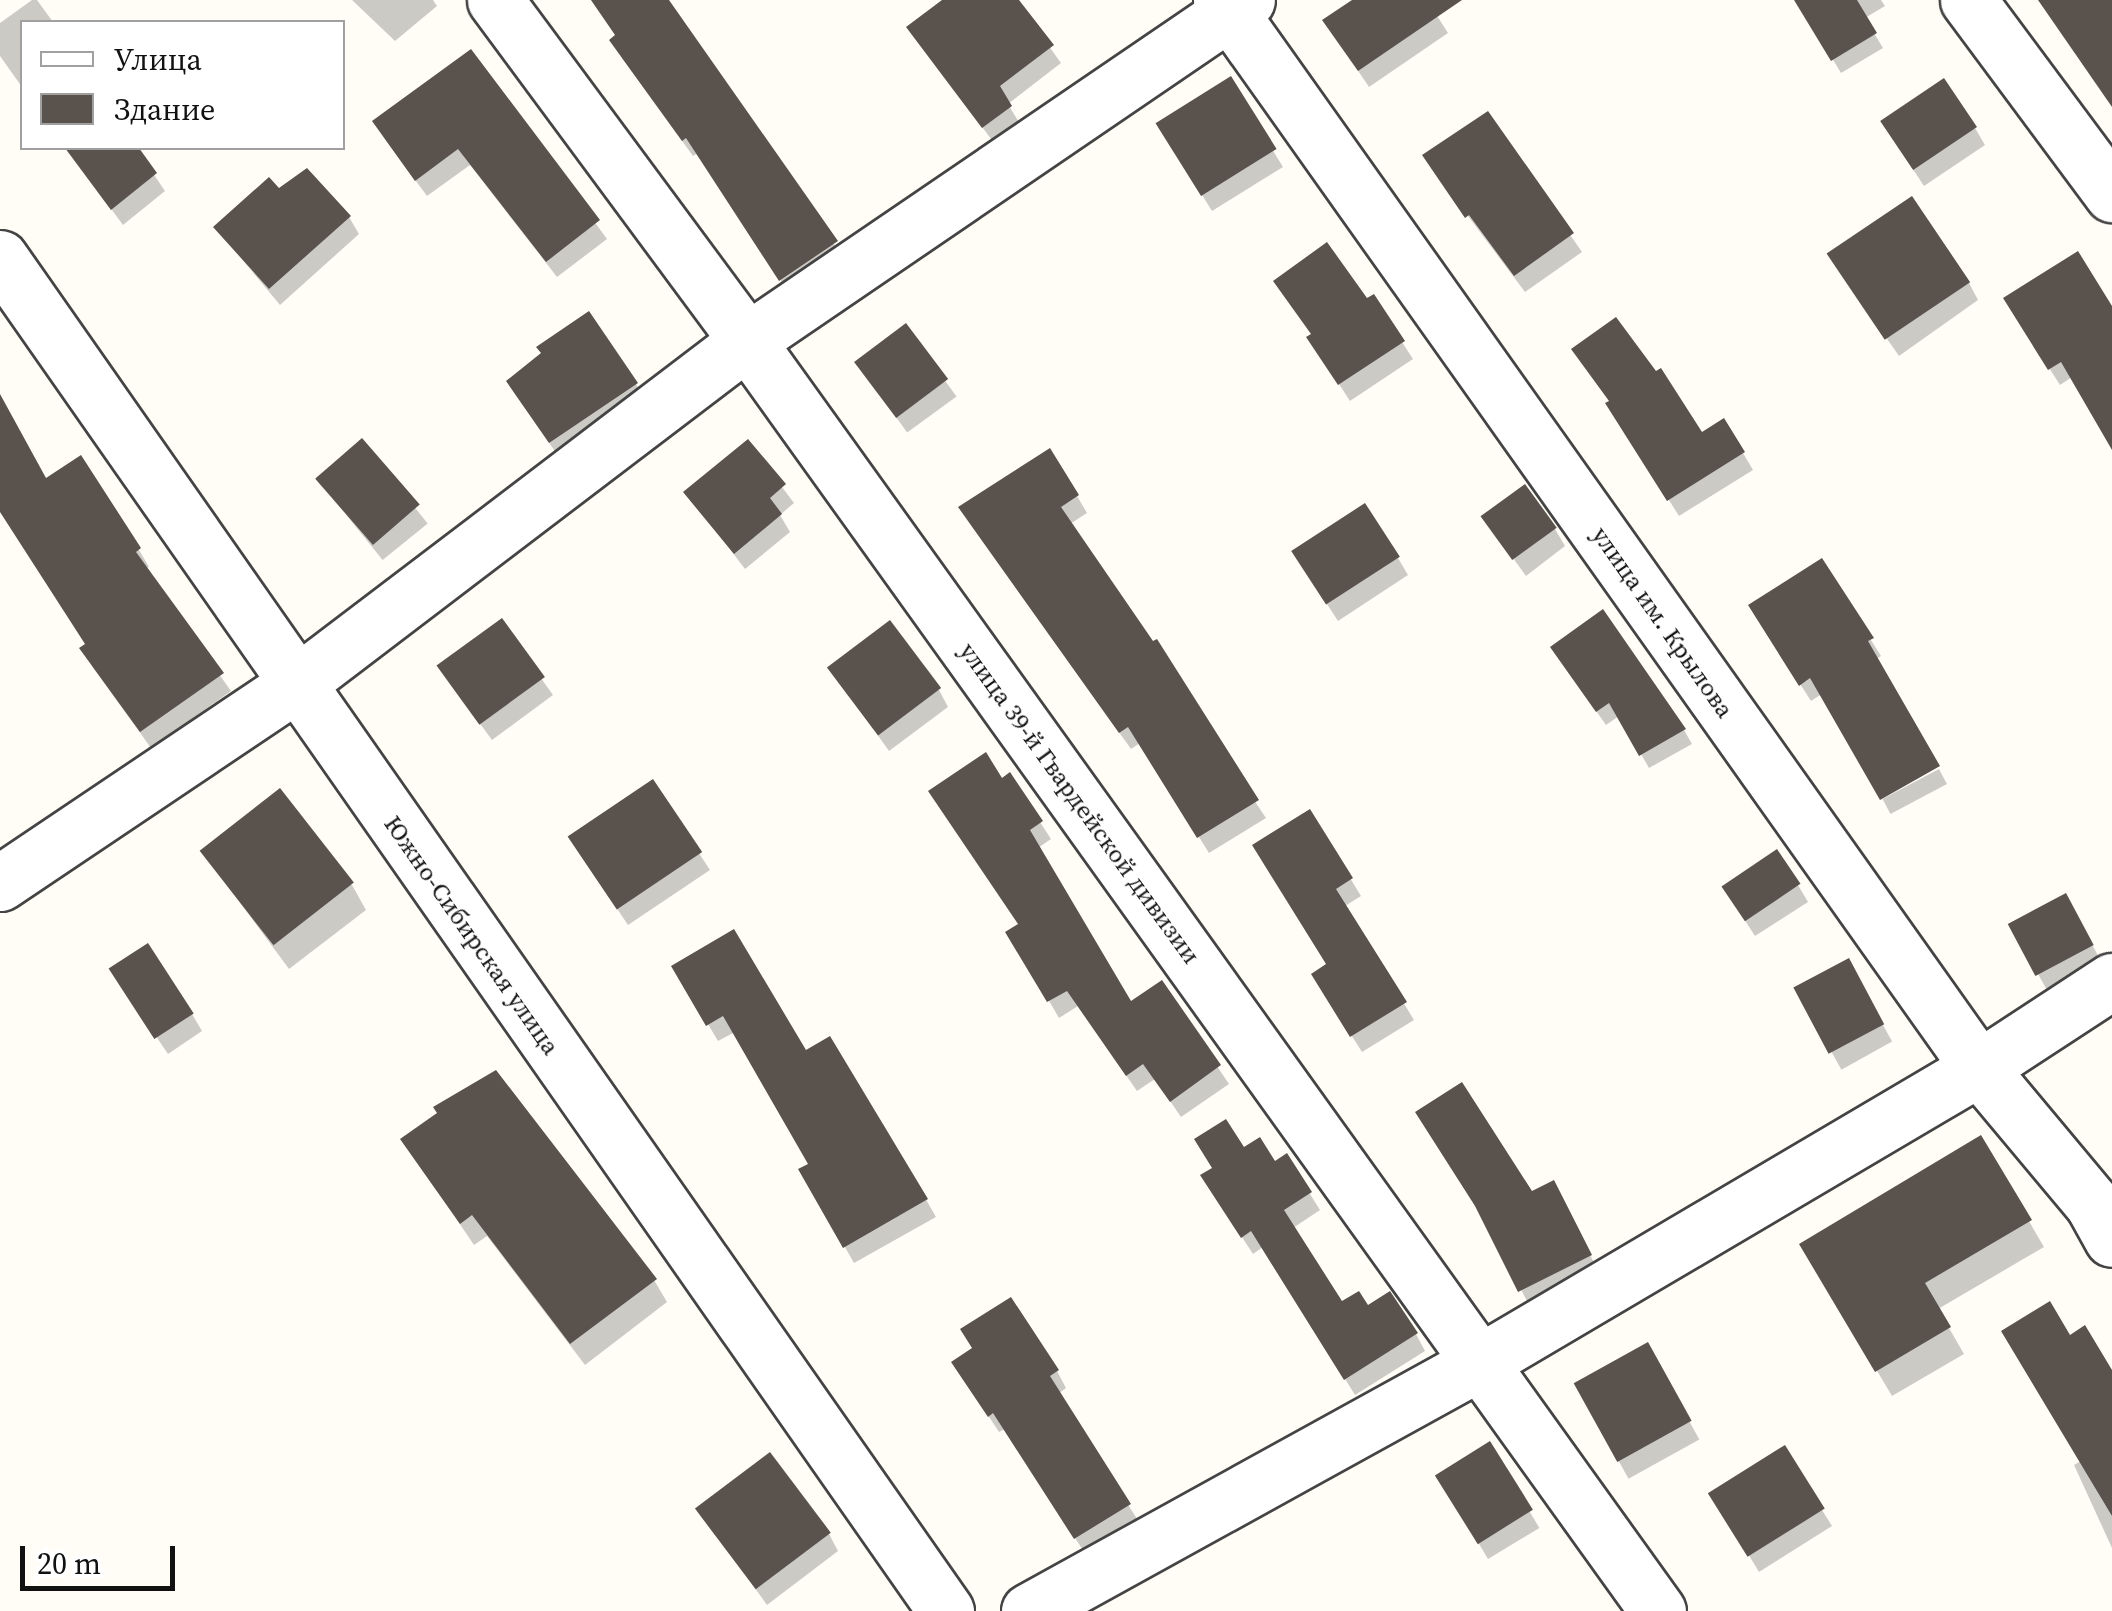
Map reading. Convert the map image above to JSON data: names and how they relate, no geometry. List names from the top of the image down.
{
  "streets": {
    "street": ["улица им. Крылова", "улица 39-й Гвардейской дивизии", "Южно-Сибирская улица"]
  },
  "legend": ["Улица", "Здание"],
  "scale_bar": "20 m"
}
